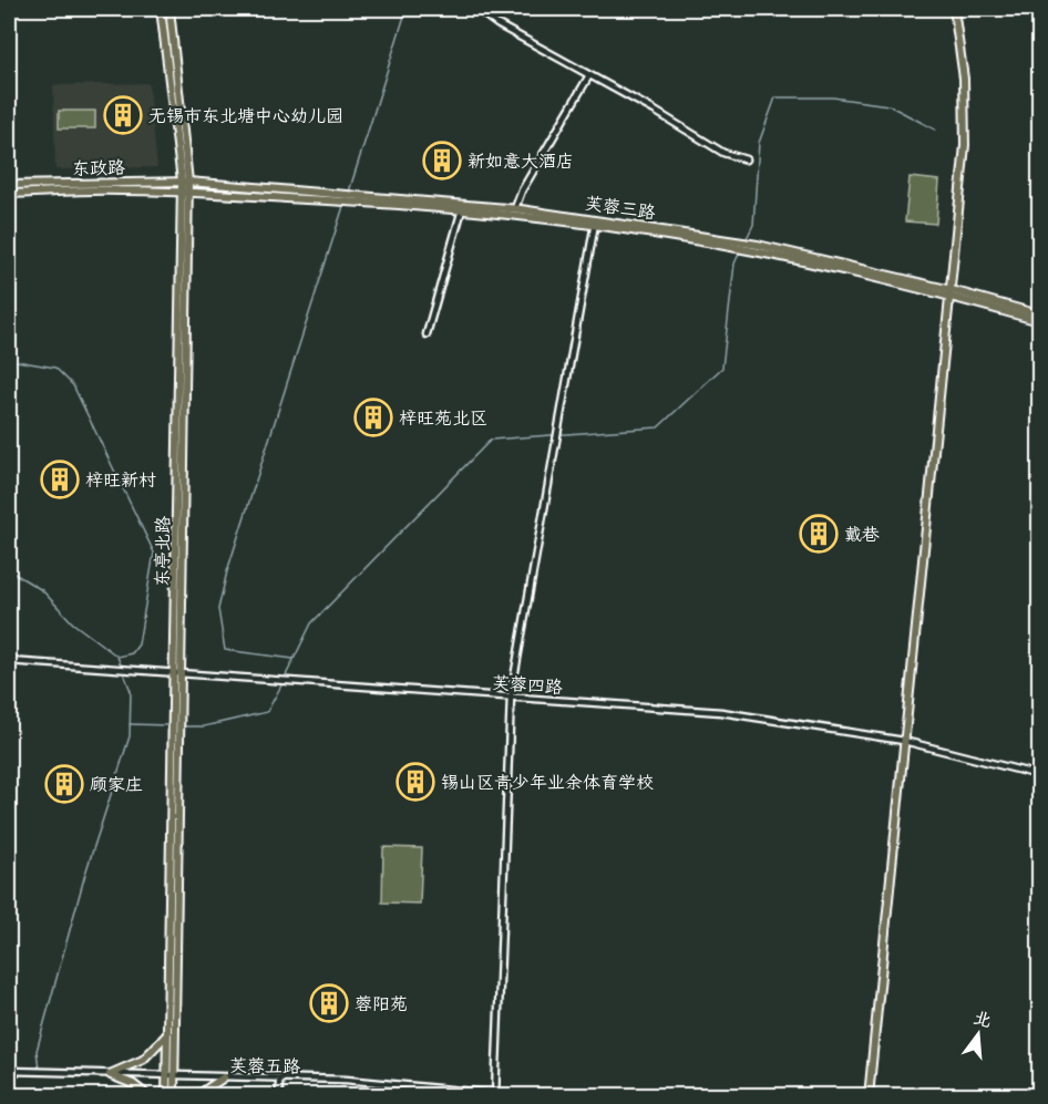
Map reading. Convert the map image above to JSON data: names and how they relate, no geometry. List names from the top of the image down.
{
  "streets": {
    "main road": ["东政路", "芙蓉三路", "东亭北路"],
    "street": ["芙蓉四路", "芙蓉五路"]
  },
  "crossings": [
    ["东政路", "芙蓉三路"],
    ["东政路", "东亭北路"],
    ["芙蓉三路", "东亭北路"],
    ["东亭北路", "芙蓉四路"],
    ["东亭北路", "芙蓉五路"]
  ],
  "places": {
    "building": [
      "无锡市东北塘中心幼儿园",
      "新如意大酒店",
      "梓旺苑北区",
      "梓旺新村",
      "戴巷",
      "锡山区青少年业余体育学校",
      "顾家庄",
      "蓉阳苑"
    ]
  },
  "north": "top"
}
